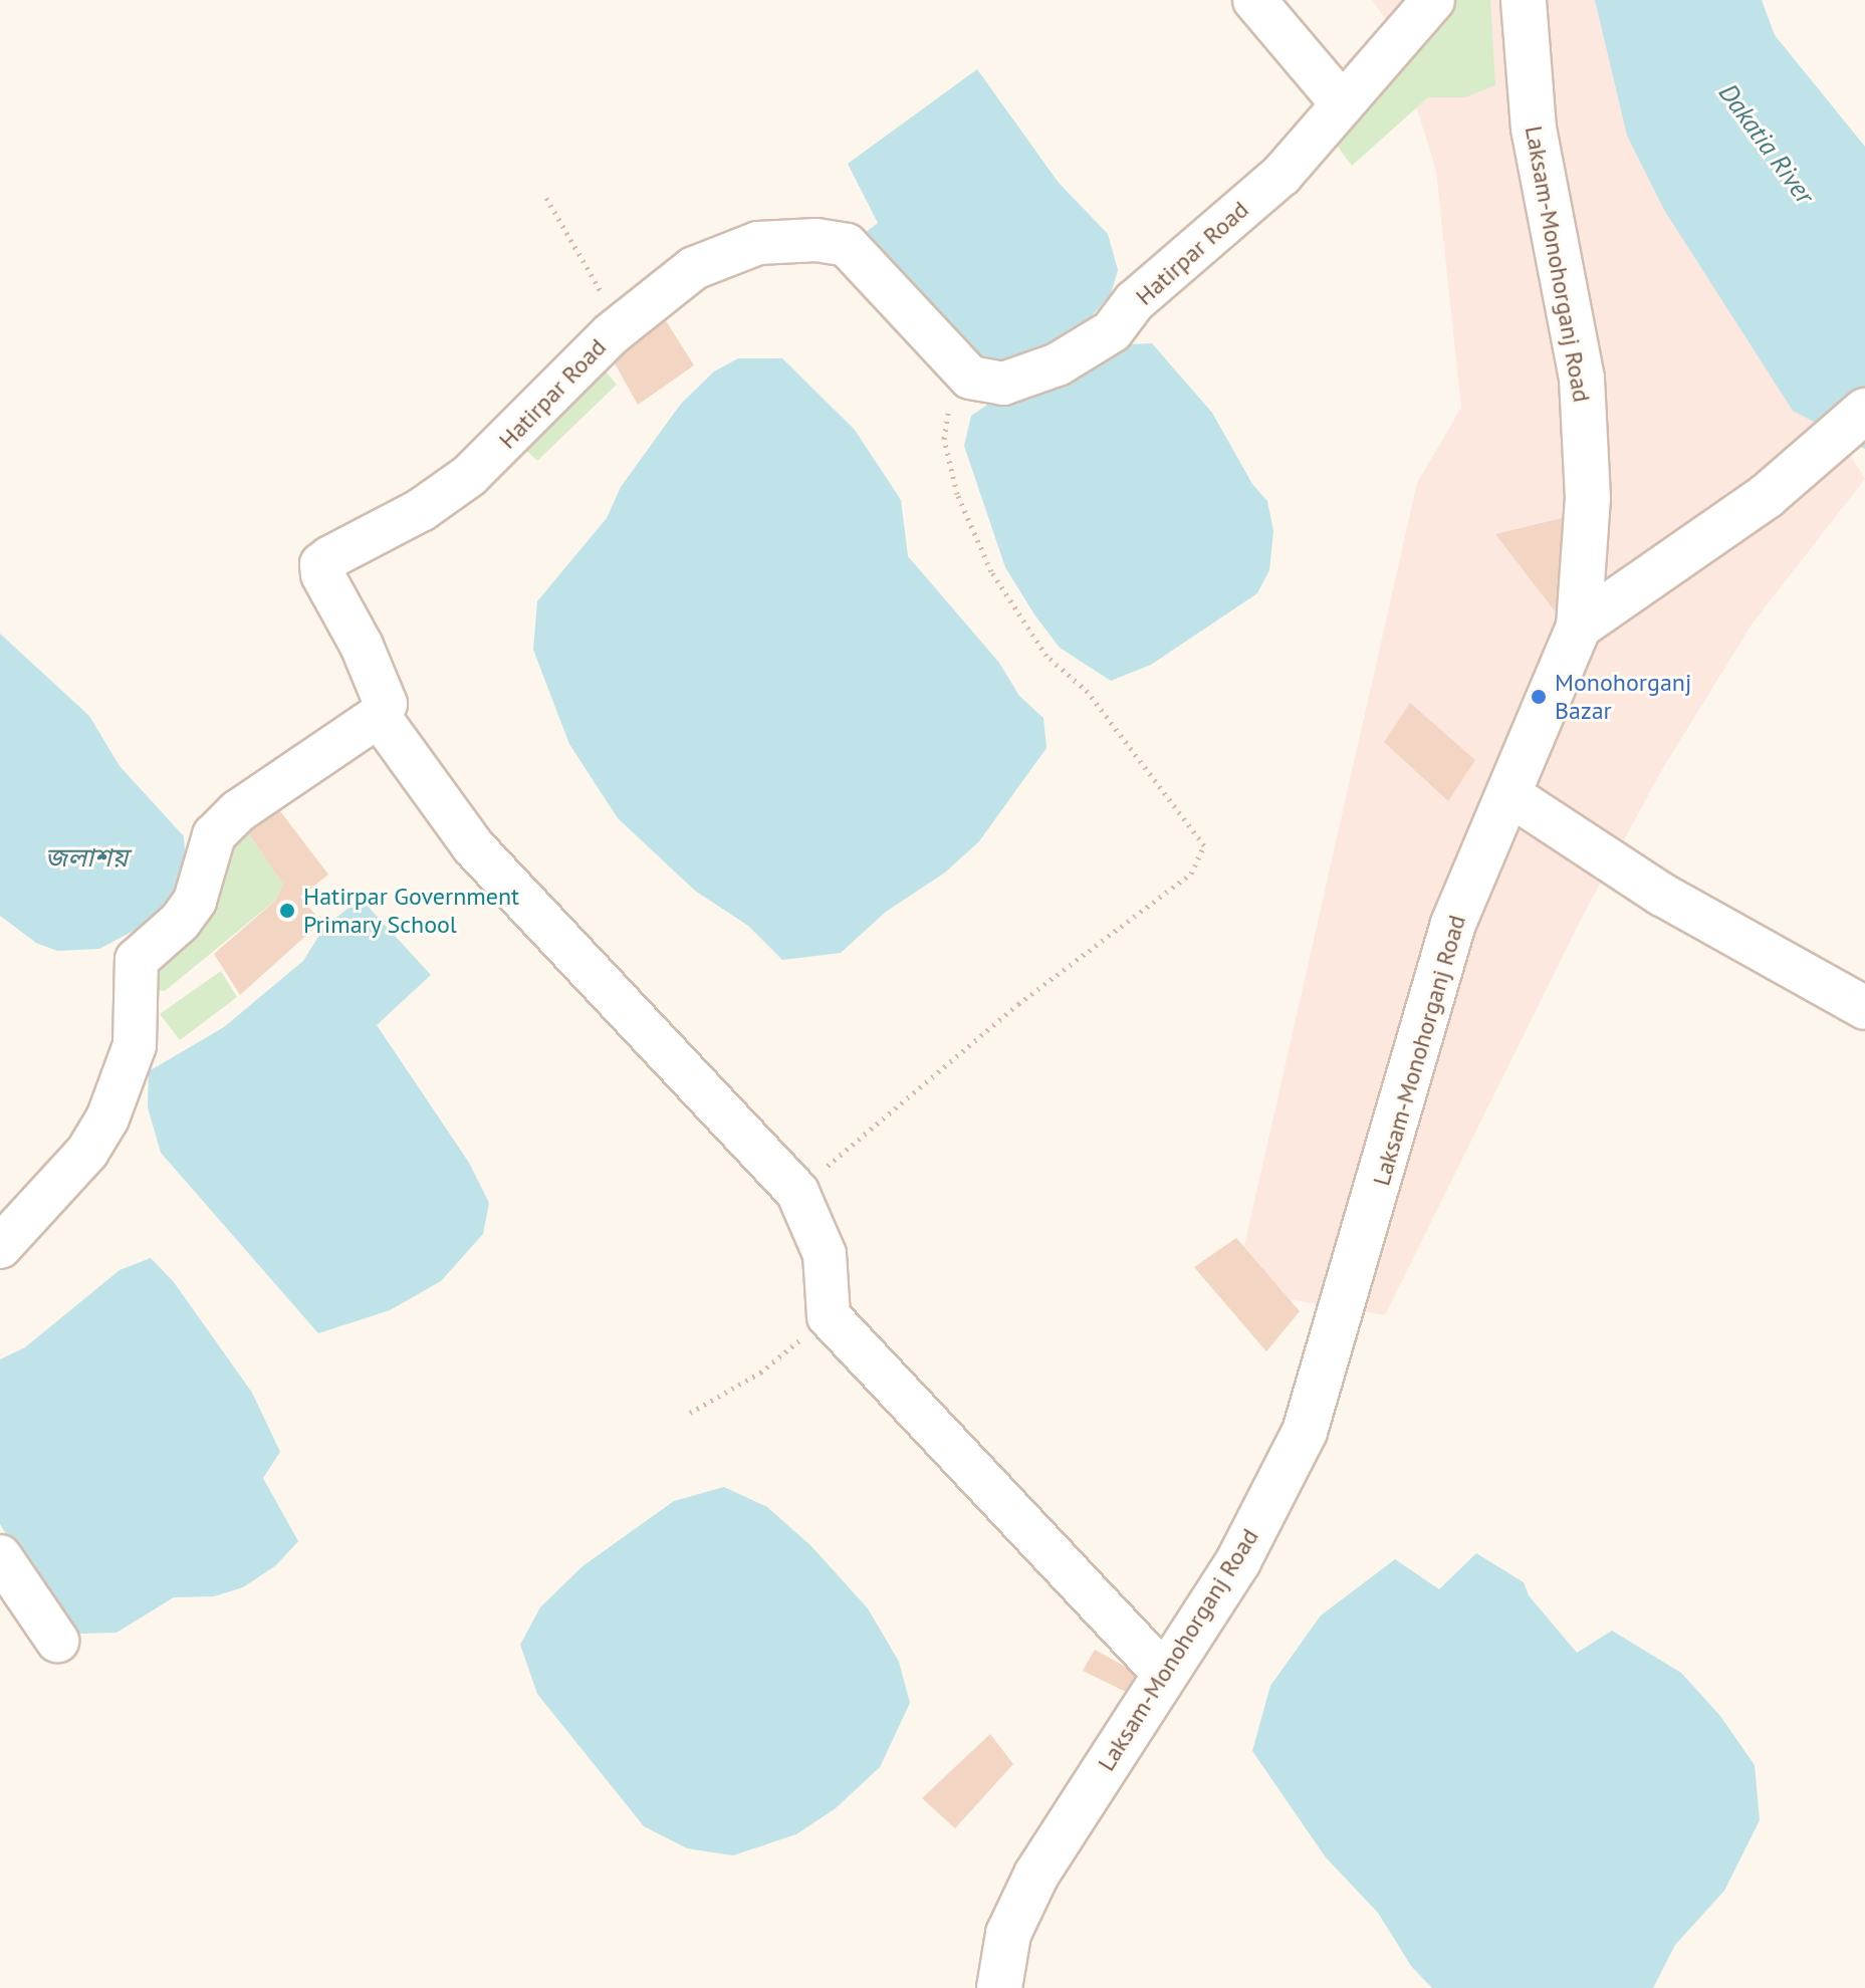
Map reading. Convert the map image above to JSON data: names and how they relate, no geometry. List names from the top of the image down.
{
  "streets": {
    "street": ["Hatirpar Road", "Laksam-Monohorganj Road"]
  },
  "water": ["Dakatia River", "জলাশয়"],
  "places": ["Monohorganj Bazar", "Hatirpar Government Primary School"]
}
